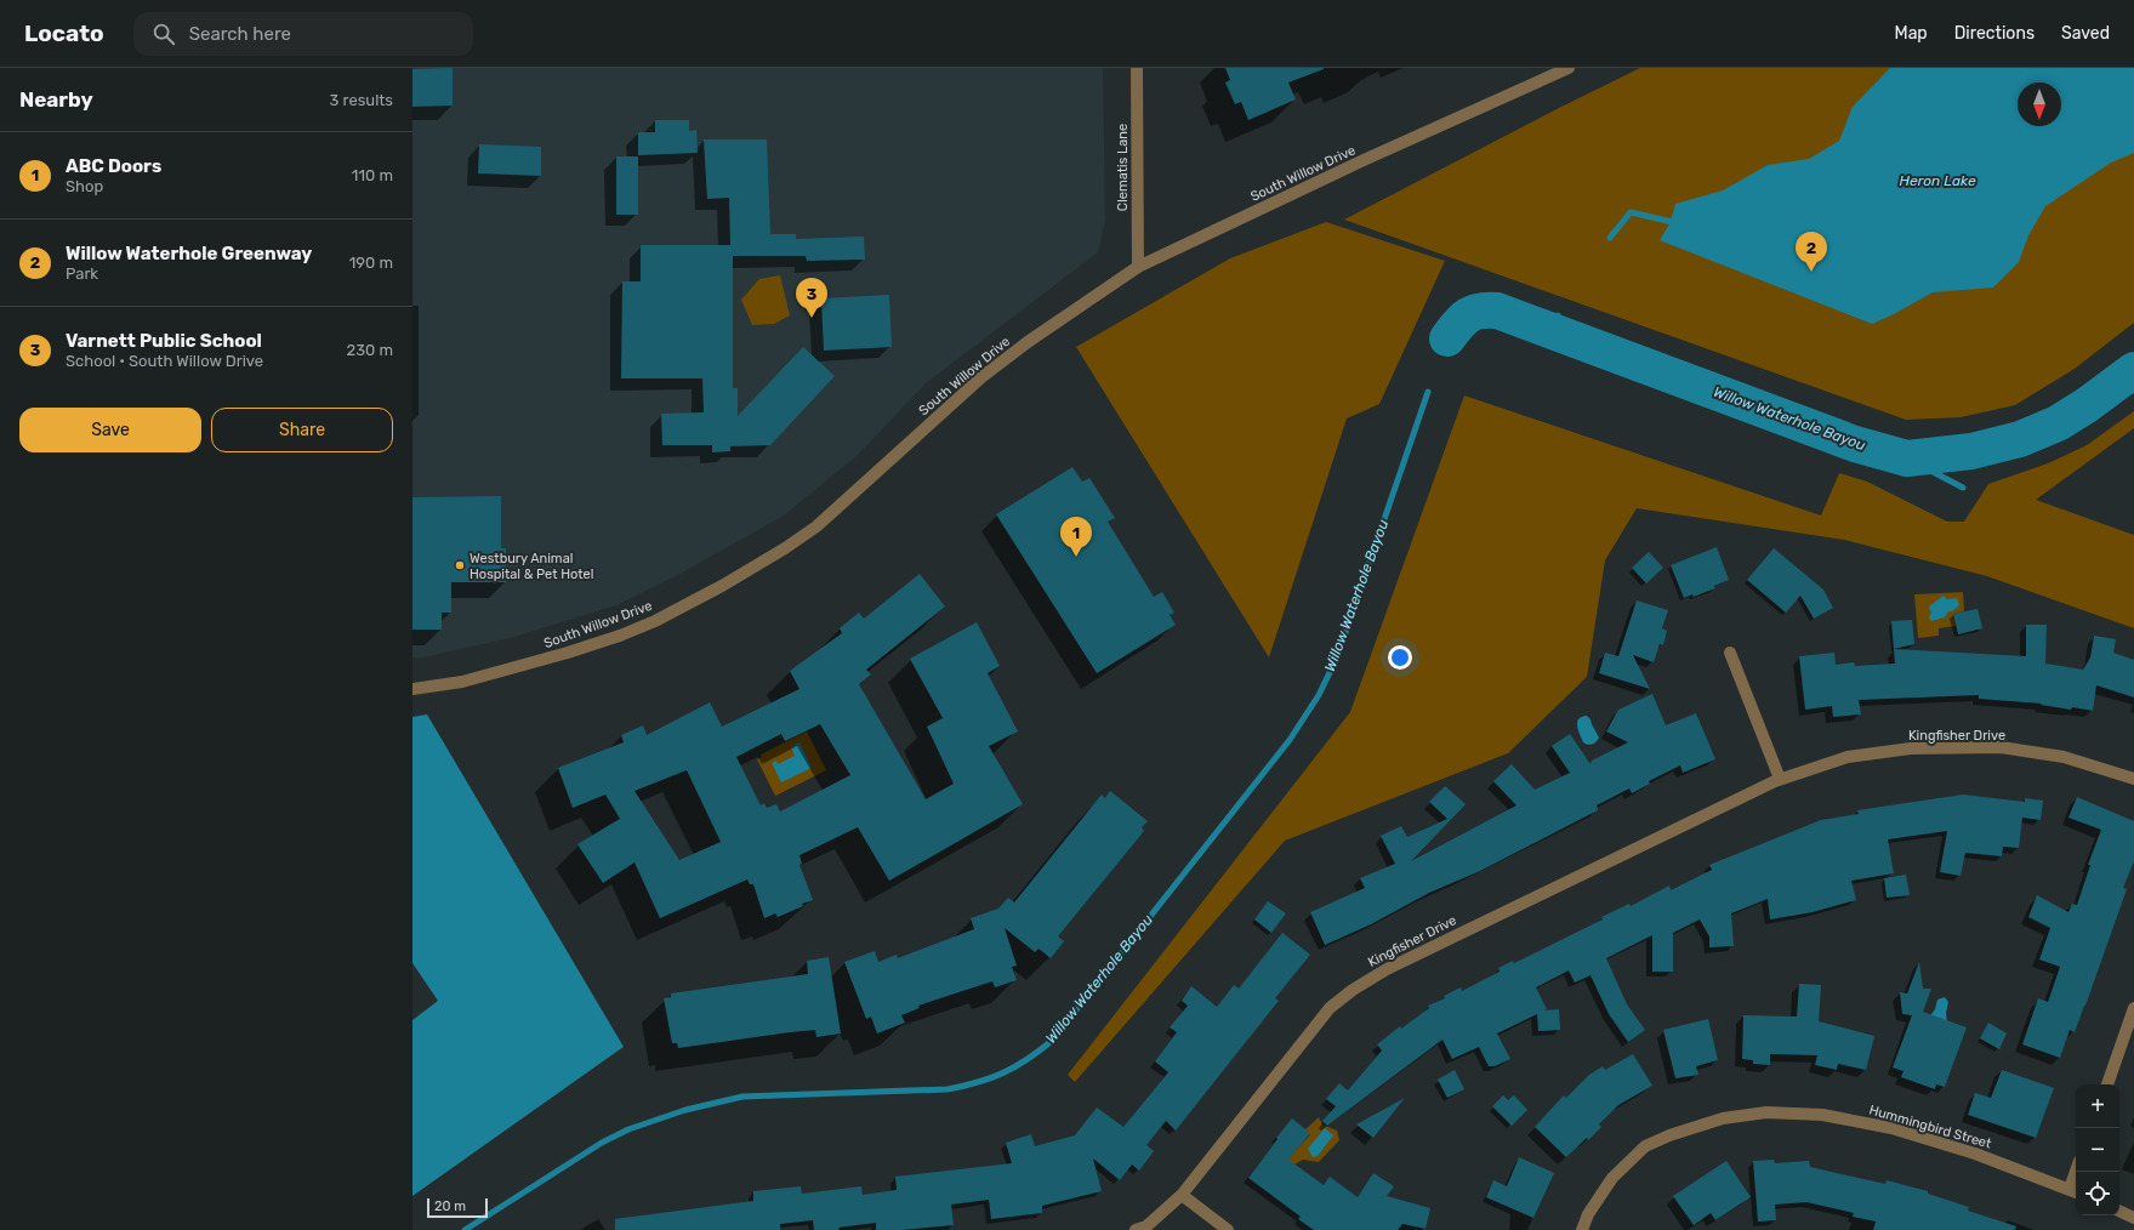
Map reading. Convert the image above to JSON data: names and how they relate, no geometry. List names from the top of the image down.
{
  "streets": {
    "street": [
      "Clematis Lane",
      "South Willow Drive",
      "Kingfisher Drive",
      "Hummingbird Street"
    ]
  },
  "crossings": [
    ["Clematis Lane", "South Willow Drive"]
  ],
  "water": ["Heron Lake", "Willow Waterhole Bayou"],
  "places": ["Westbury Animal Hospital & Pet Hotel"],
  "scale_bar": "20 m",
  "north": "bottom",
  "page": {
    "header": "Locato",
    "search": "Search here",
    "nav": ["Map", "Directions", "Saved"],
    "heading": ["Nearby", "3 results"],
    "list": [
      {
        "mark": "1",
        "name": "ABC Doors",
        "note": "Shop",
        "value": "110 m"
      },
      {
        "mark": "2",
        "name": "Willow Waterhole Greenway",
        "note": "Park",
        "value": "190 m"
      },
      {
        "mark": "3",
        "name": "Varnett Public School",
        "note": "School · South Willow Drive",
        "value": "230 m"
      }
    ],
    "pins": ["2", "3", "1"],
    "buttons": ["Save", "Share"],
    "map_buttons": ["+", "−"],
    "scale": "20 m"
  }
}
